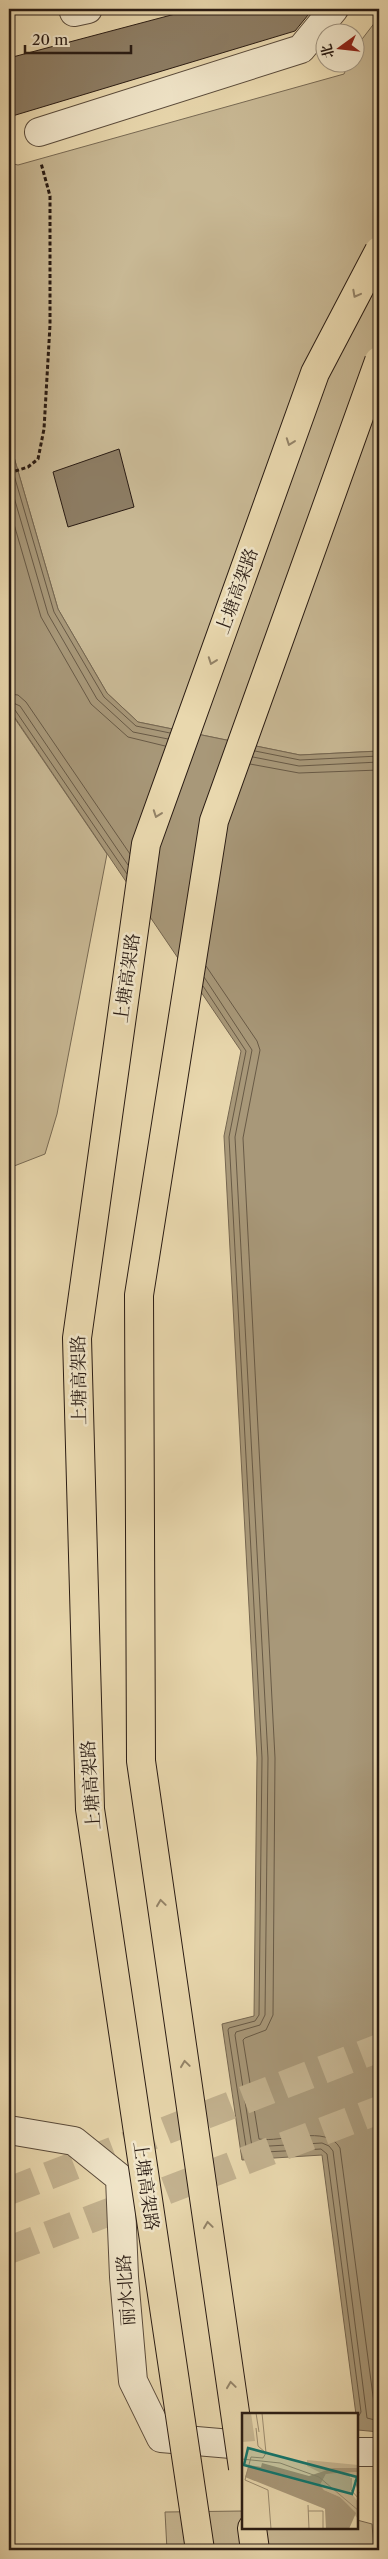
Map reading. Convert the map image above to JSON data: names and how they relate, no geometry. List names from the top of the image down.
{
  "streets": {
    "highway": ["上塘高架路"],
    "street": ["丽水北路"]
  },
  "scale_bar": "20 m",
  "north": "left"
}
